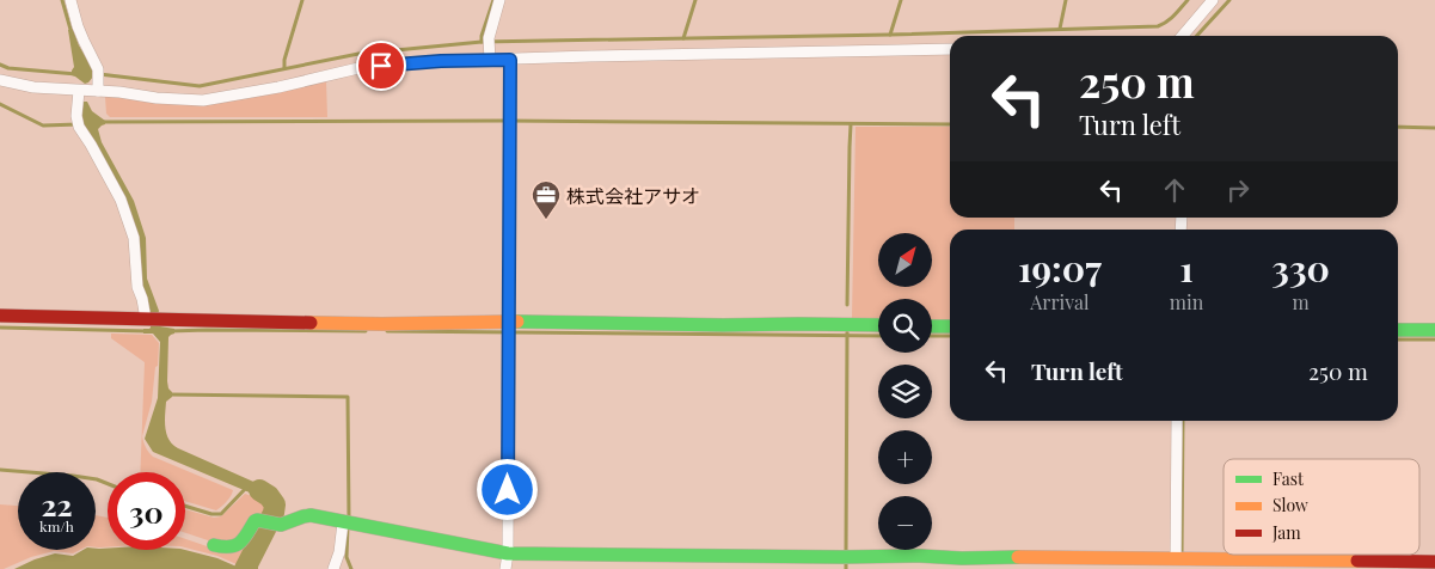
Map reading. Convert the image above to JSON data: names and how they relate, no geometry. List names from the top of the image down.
{
  "places": {
    "office": ["株式会社アサオ"]
  },
  "legend": ["Fast", "Slow", "Jam"],
  "north": "top right",
  "page": {
    "turn": ["250 m", "Turn left"],
    "eta": [
      "19:07",
      "Arrival",
      "1",
      "min",
      "330",
      "m"
    ],
    "map_buttons": ["+", "−"],
    "list": [
      {
        "name": "Turn left",
        "value": "250 m"
      }
    ],
    "speed": "22 km/h",
    "limit": "30"
  }
}
